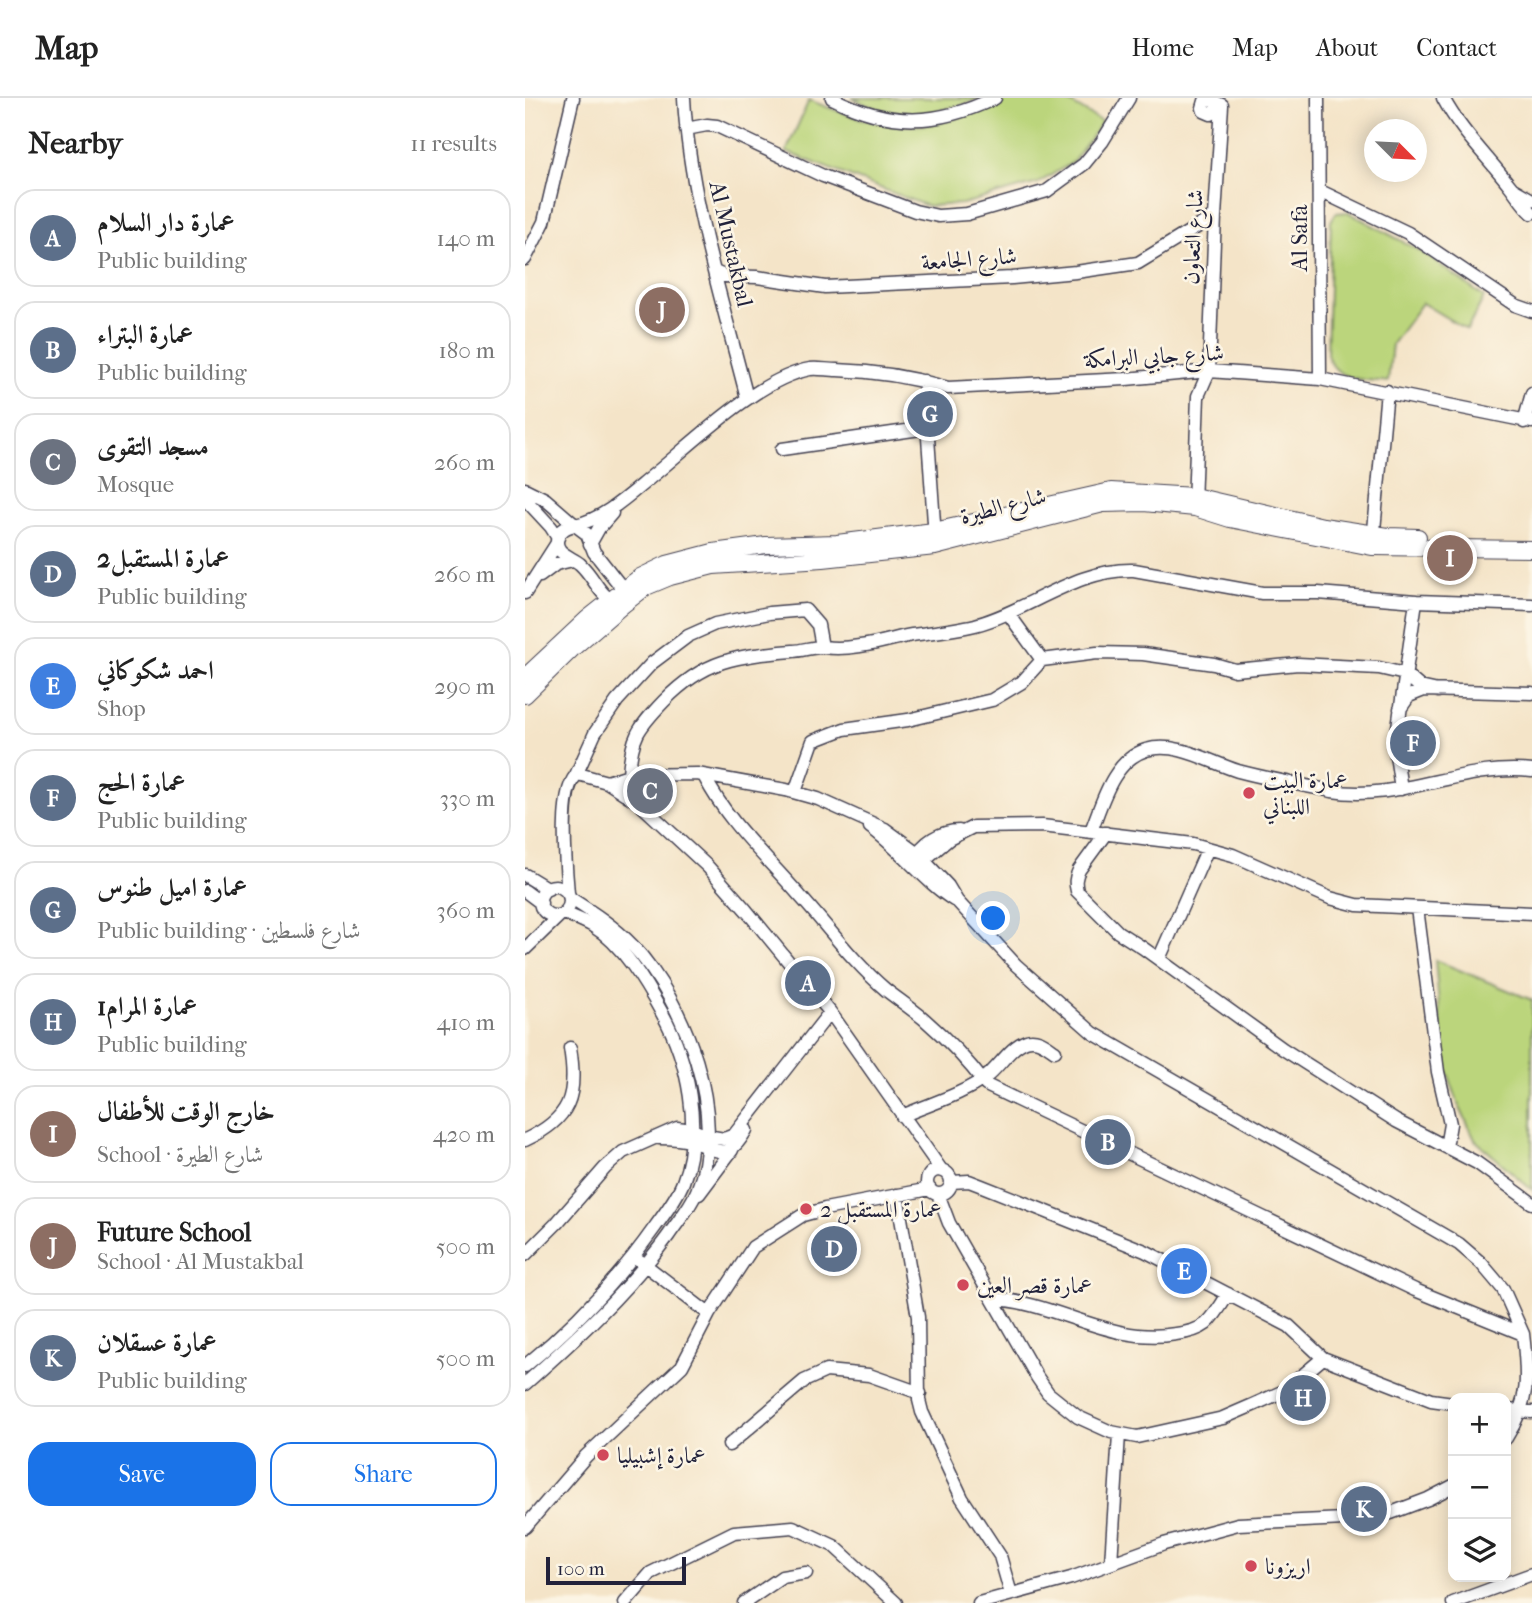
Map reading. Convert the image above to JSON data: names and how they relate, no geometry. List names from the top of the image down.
{
  "streets": {
    "main road": ["شارع الطيرة"],
    "street": [
      "شارع التعاون",
      "Al Safa",
      "Al Mustakbal",
      "شارع الجامعة",
      "شارع جابي البرامكة"
    ]
  },
  "crossings": [
    ["شارع التعاون", "شارع الجامعة"],
    ["شارع التعاون", "شارع جابي البرامكة"],
    ["شارع التعاون", "شارع الطيرة"],
    ["Al Safa", "شارع جابي البرامكة"],
    ["Al Mustakbal", "شارع الجامعة"],
    ["Al Mustakbal", "شارع جابي البرامكة"]
  ],
  "places": [
    "عمارة البيت اللبناني",
    "عمارة المستقبل 2",
    "عمارة قصر العين",
    "عمارة إشبيليا",
    "اريزونا"
  ],
  "scale_bar": "100 m",
  "north": "bottom right",
  "page": {
    "header": "Map",
    "nav": [
      "Home",
      "Map",
      "About",
      "Contact"
    ],
    "heading": ["Nearby", "11 results"],
    "list": [
      {
        "mark": "A",
        "name": "عمارة دار السلام",
        "note": "Public building",
        "value": "140 m"
      },
      {
        "mark": "B",
        "name": "عمارة البتراء",
        "note": "Public building",
        "value": "180 m"
      },
      {
        "mark": "C",
        "name": "مسجد التقوى",
        "note": "Mosque",
        "value": "260 m"
      },
      {
        "mark": "D",
        "name": "عمارة المستقبل2",
        "note": "Public building",
        "value": "260 m"
      },
      {
        "mark": "E",
        "name": "احمد شكوكاني",
        "note": "Shop",
        "value": "290 m"
      },
      {
        "mark": "F",
        "name": "عمارة الحج",
        "note": "Public building",
        "value": "330 m"
      },
      {
        "mark": "G",
        "name": "عمارة اميل طنوس",
        "note": "Public building · شارع فلسطين",
        "value": "360 m"
      },
      {
        "mark": "H",
        "name": "عمارة المرام1",
        "note": "Public building",
        "value": "410 m"
      },
      {
        "mark": "I",
        "name": "خارج الوقت للأطفال",
        "note": "School · شارع الطيرة",
        "value": "420 m"
      },
      {
        "mark": "J",
        "name": "Future School",
        "note": "School · Al Mustakbal",
        "value": "500 m"
      },
      {
        "mark": "K",
        "name": "عمارة عسقلان",
        "note": "Public building",
        "value": "500 m"
      }
    ],
    "pins": [
      "J",
      "G",
      "I",
      "F",
      "C",
      "A",
      "B",
      "D",
      "E",
      "H",
      "K"
    ],
    "map_buttons": ["+", "−"],
    "buttons": ["Save", "Share"],
    "scale": "100 m"
  }
}
